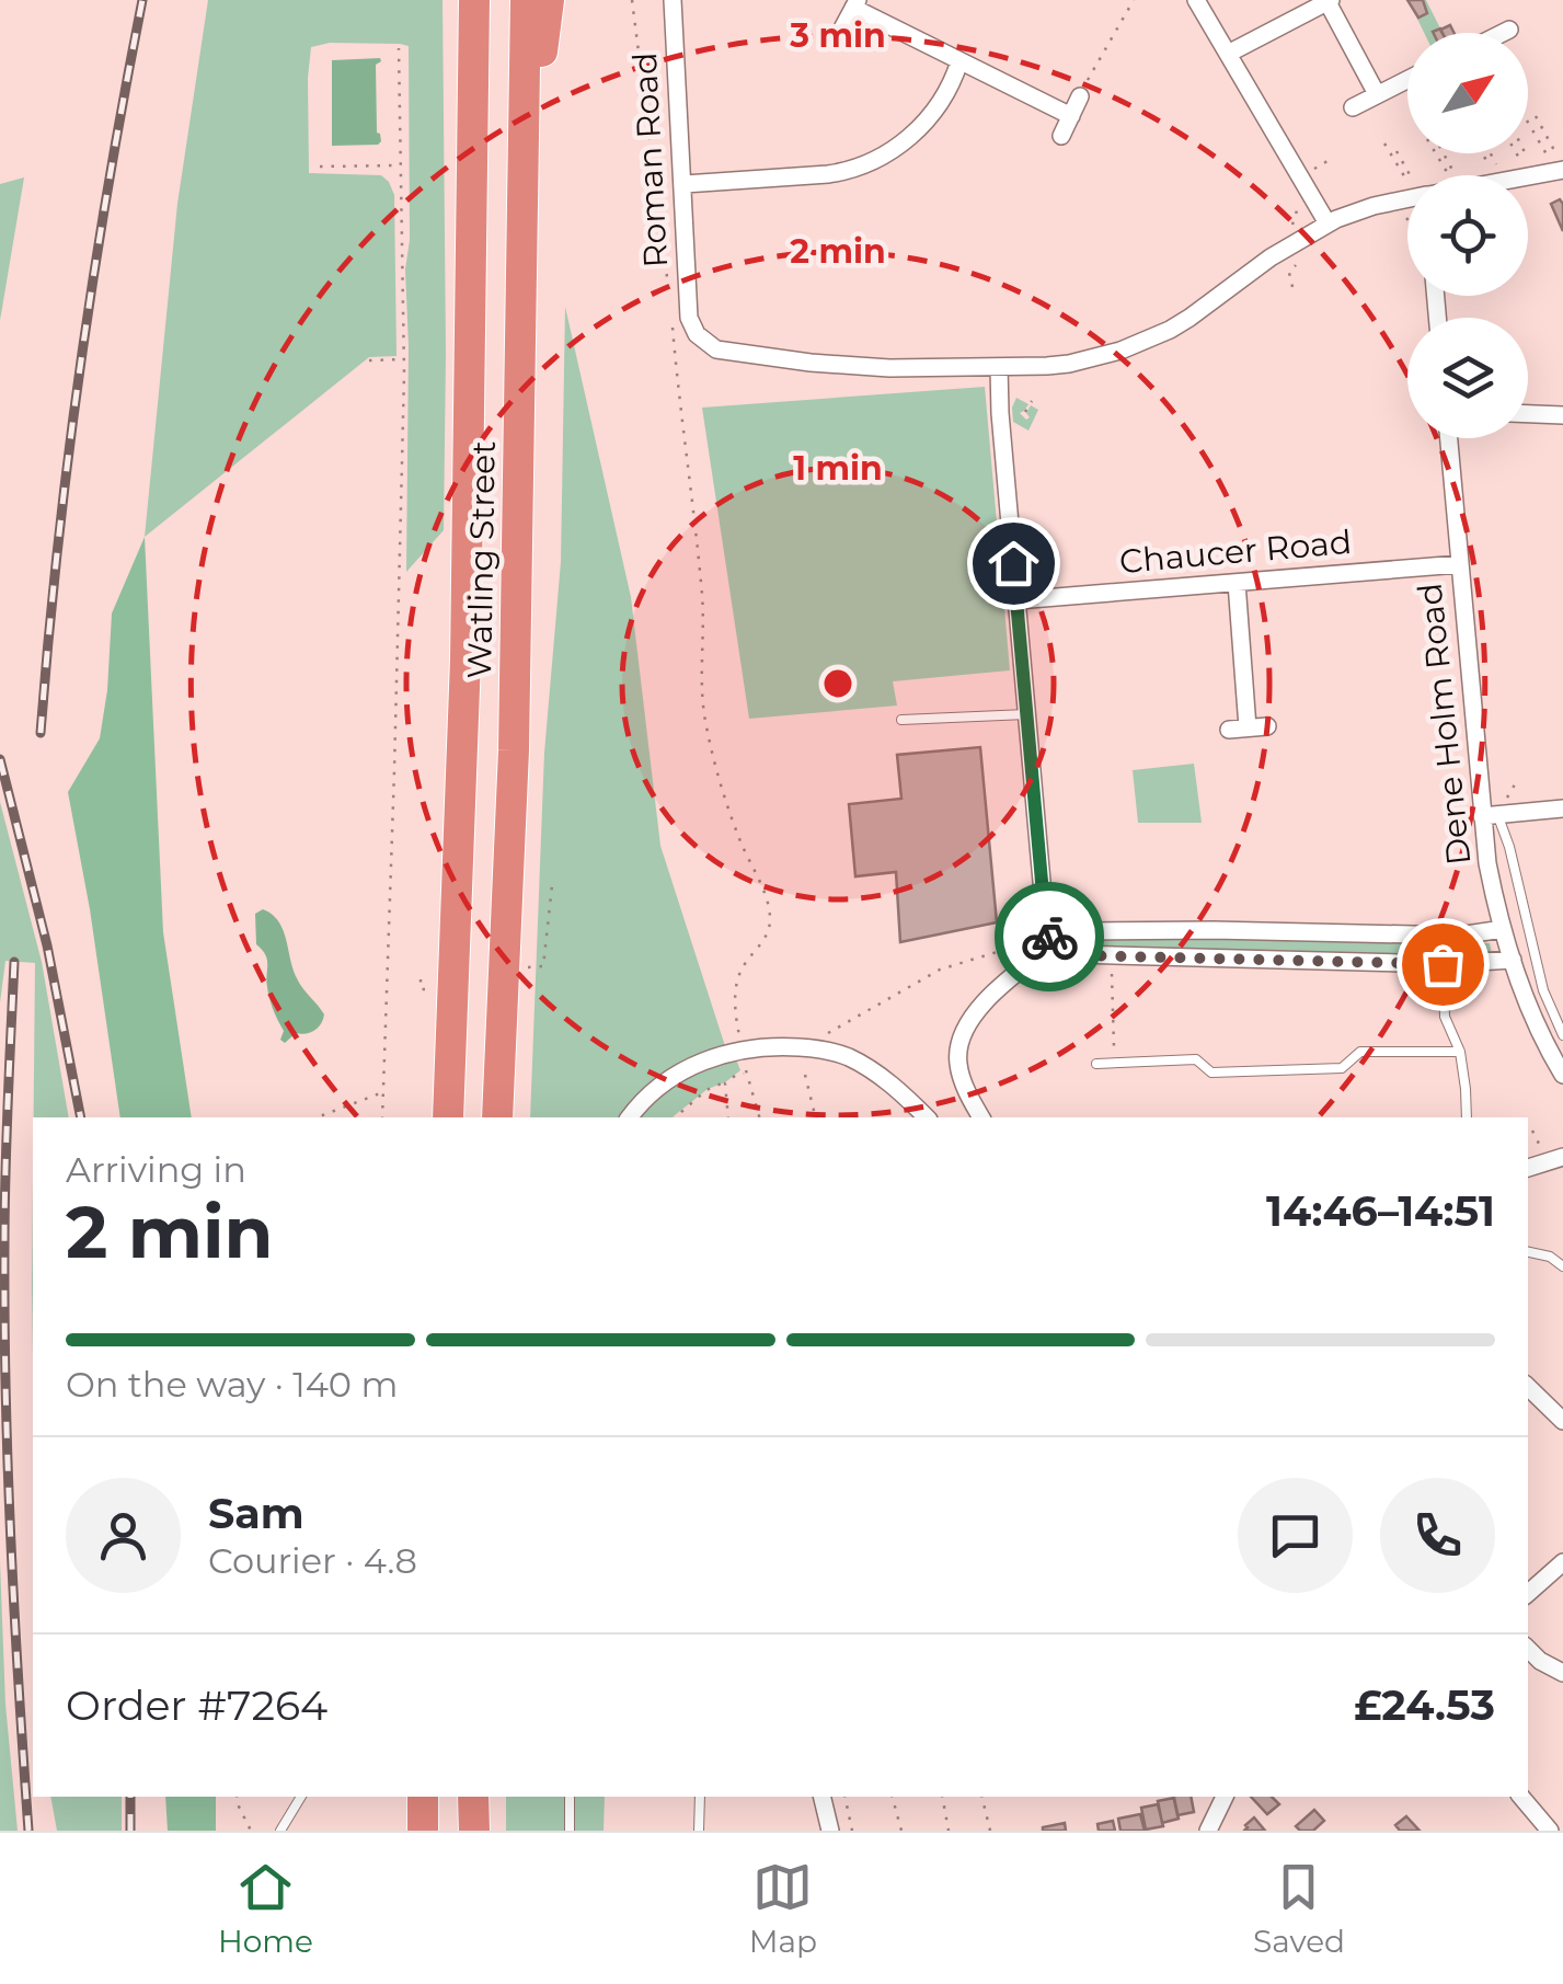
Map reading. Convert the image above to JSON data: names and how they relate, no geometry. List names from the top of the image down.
{
  "streets": {
    "highway": ["Watling Street"],
    "street": ["Roman Road", "Chaucer Road", "Dene Holm Road"]
  },
  "crossings": [
    ["Chaucer Road", "Dene Holm Road"]
  ],
  "north": "top right",
  "page": {
    "heading": ["2 min", "Arriving in", "14:46–14:51"],
    "panel": [
      "Sam",
      "Courier · 4.8",
      "Order #7264",
      "£24.53"
    ],
    "bar": "On the way · 140 m",
    "tabs": ["Home", "Map", "Saved"]
  },
  "rings": ["3 min", "2 min", "1 min"]
}
